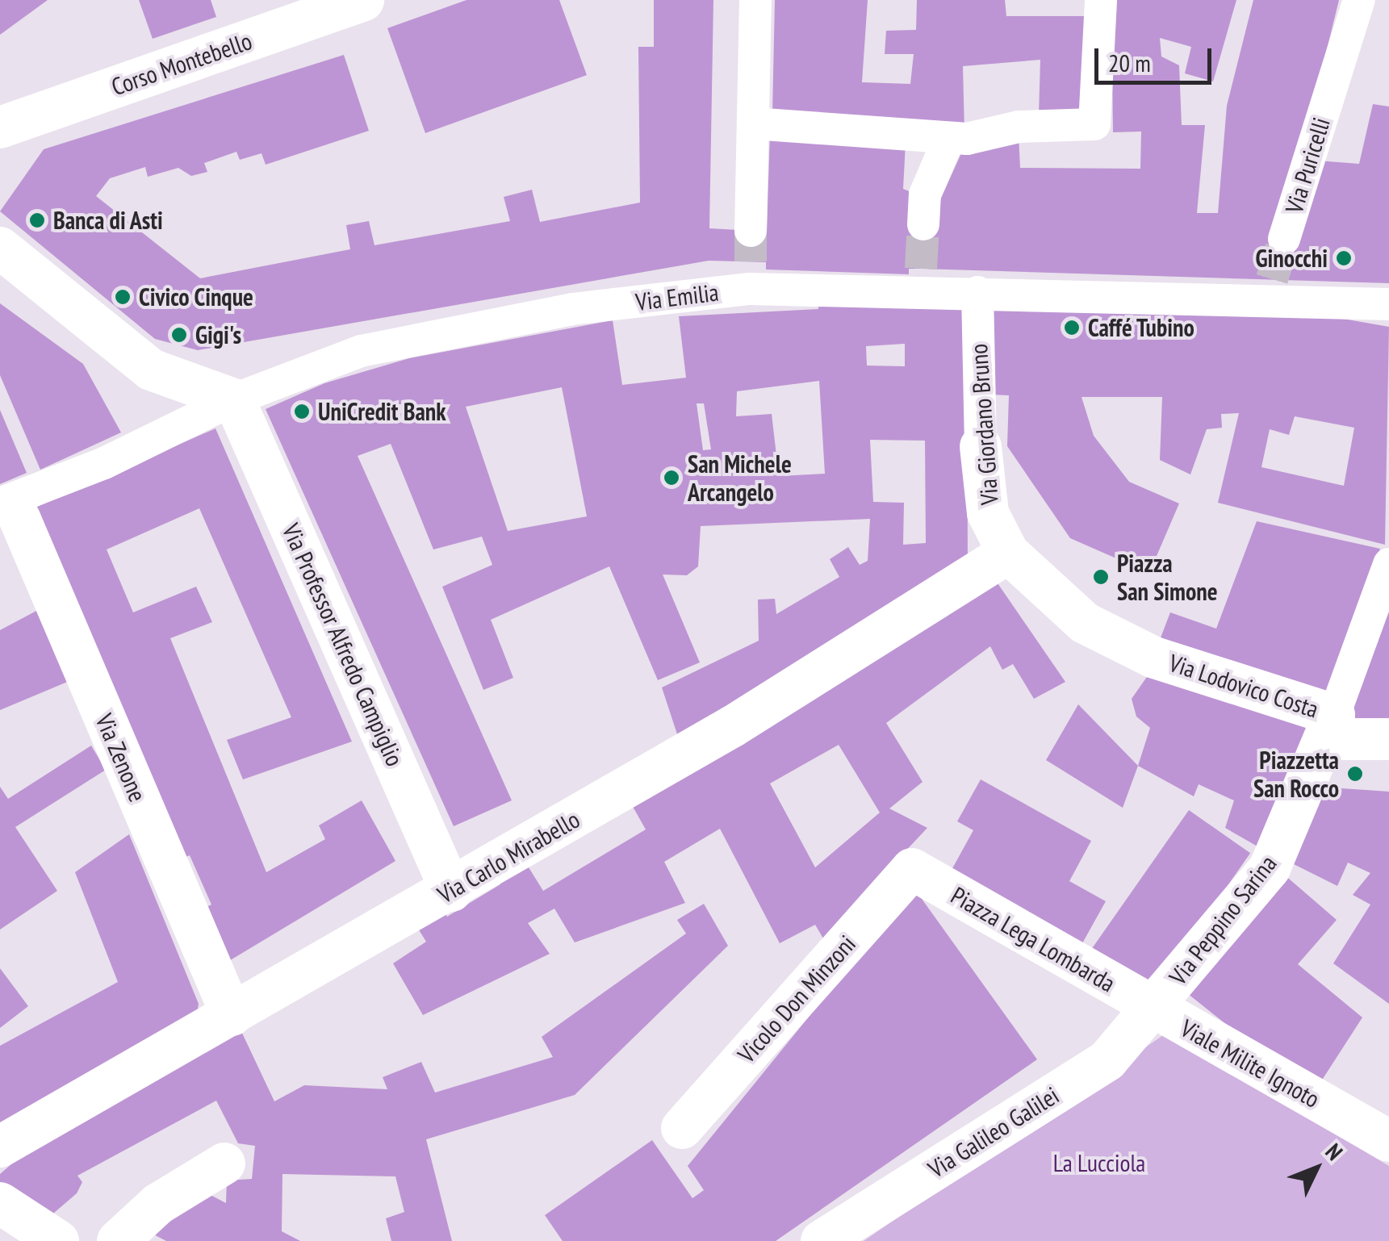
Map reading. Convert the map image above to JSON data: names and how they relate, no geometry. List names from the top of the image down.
{
  "streets": {
    "street": [
      "Corso Montebello",
      "Via Puricelli",
      "Via Emilia",
      "Via Giordano Bruno",
      "Via Professor Alfredo Campiglio",
      "Via Lodovico Costa",
      "Via Zenone",
      "Via Carlo Mirabello",
      "Via Peppino Sarina",
      "Piazza Lega Lombarda",
      "Vicolo Don Minzoni",
      "Viale Milite Ignoto",
      "Via Galileo Galilei"
    ]
  },
  "crossings": [
    ["Via Emilia", "Via Giordano Bruno"],
    ["Via Emilia", "Via Professor Alfredo Campiglio"],
    ["Via Emilia", "Via Zenone"],
    ["Via Giordano Bruno", "Via Lodovico Costa"],
    ["Via Giordano Bruno", "Via Carlo Mirabello"],
    ["Via Professor Alfredo Campiglio", "Via Carlo Mirabello"],
    ["Via Lodovico Costa", "Via Carlo Mirabello"],
    ["Via Lodovico Costa", "Via Peppino Sarina"],
    ["Via Zenone", "Via Carlo Mirabello"],
    ["Via Peppino Sarina", "Piazza Lega Lombarda"],
    ["Via Peppino Sarina", "Viale Milite Ignoto"],
    ["Via Peppino Sarina", "Via Galileo Galilei"],
    ["Piazza Lega Lombarda", "Vicolo Don Minzoni"],
    ["Piazza Lega Lombarda", "Viale Milite Ignoto"],
    ["Piazza Lega Lombarda", "Via Galileo Galilei"],
    ["Viale Milite Ignoto", "Via Galileo Galilei"]
  ],
  "parks": ["La Lucciola"],
  "places": [
    "Banca di Asti",
    "Ginocchi",
    "Civico Cinque",
    "Caffé Tubino",
    "Gigi's",
    "UniCredit Bank",
    "San Michele Arcangelo",
    "Piazza San Simone",
    "Piazzetta San Rocco"
  ],
  "scale_bar": "20 m",
  "north": "top right"
}
